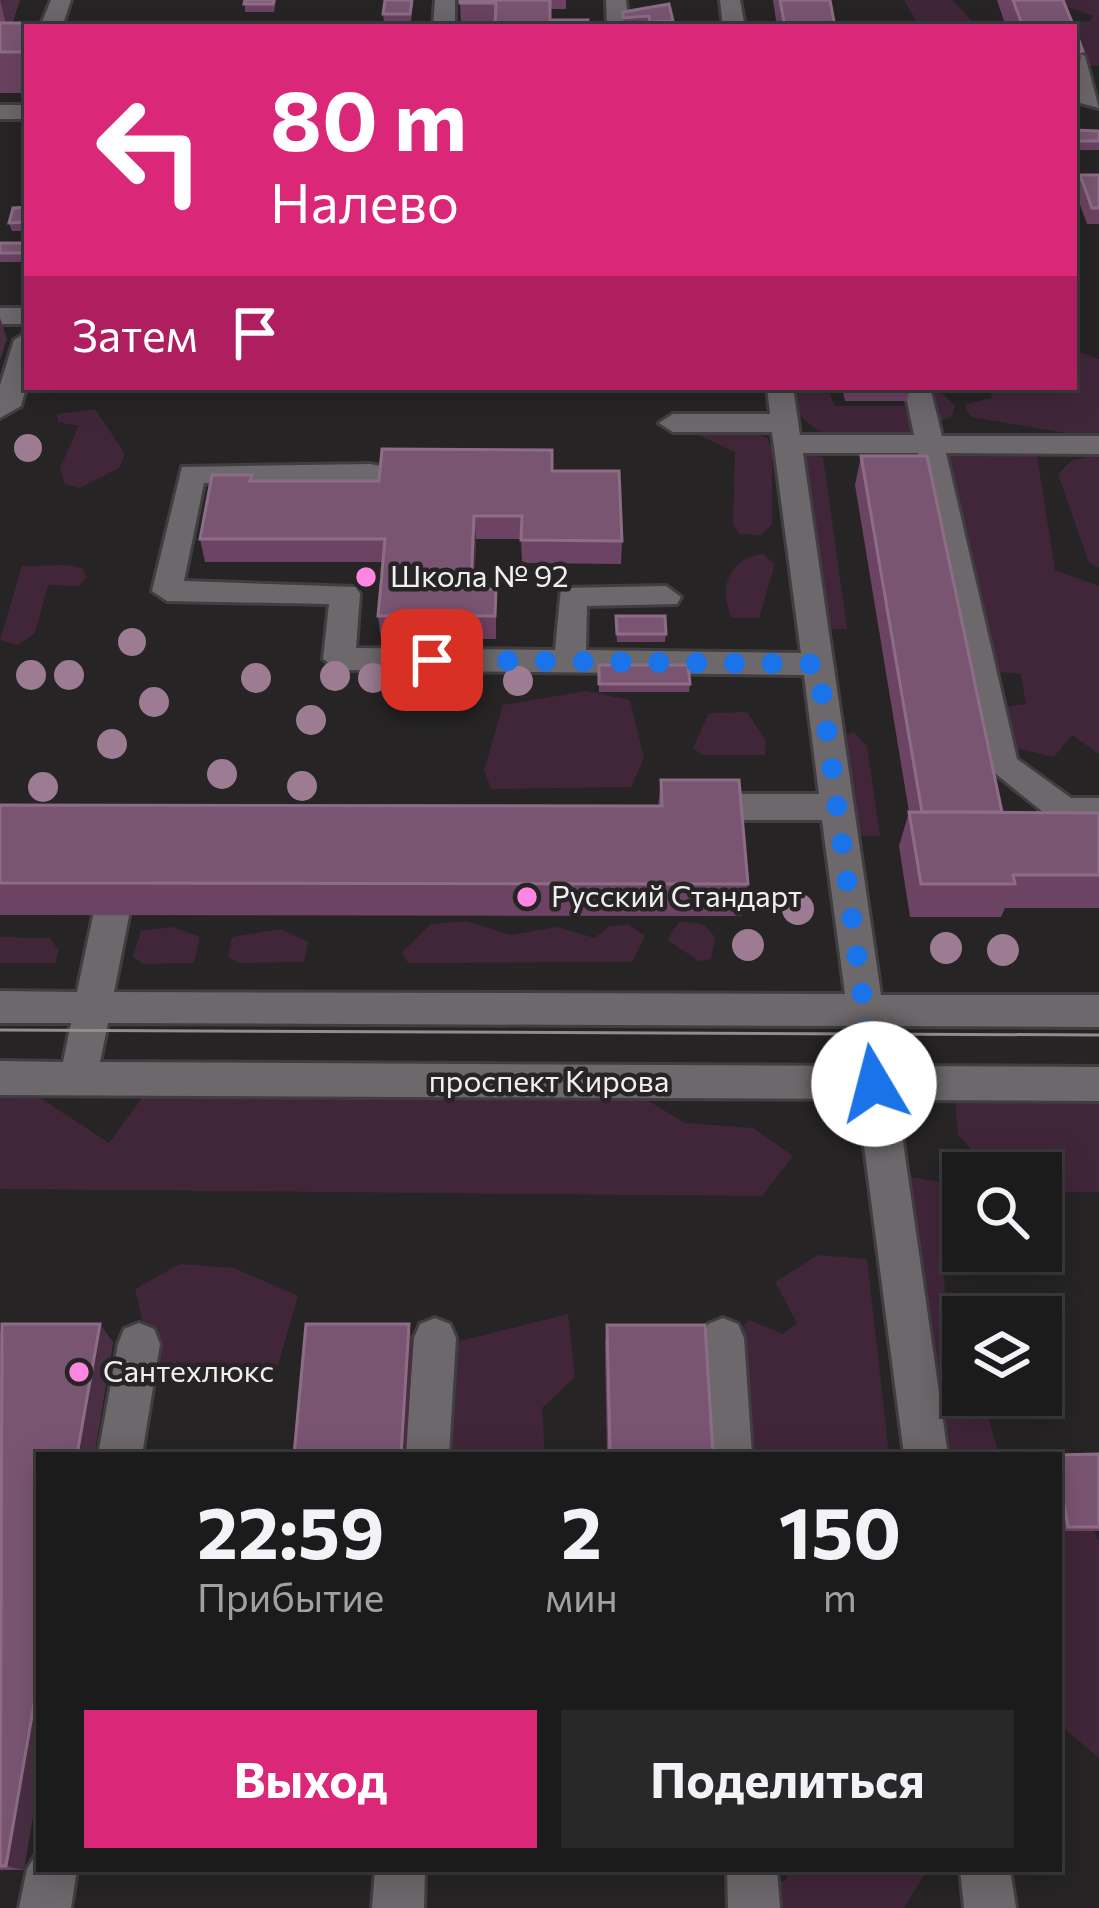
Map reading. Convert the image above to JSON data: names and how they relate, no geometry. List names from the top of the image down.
{
  "streets": {
    "street": ["проспект Кирова"]
  },
  "places": ["Школа № 92", "Русский Стандарт", "Сантехлюкс"],
  "page": {
    "turn": ["80 m", "Налево"],
    "then": "Затем",
    "eta": [
      "22:59",
      "Прибытие",
      "2",
      "мин",
      "150",
      "m"
    ],
    "buttons": ["Выход", "Поделиться"]
  }
}
